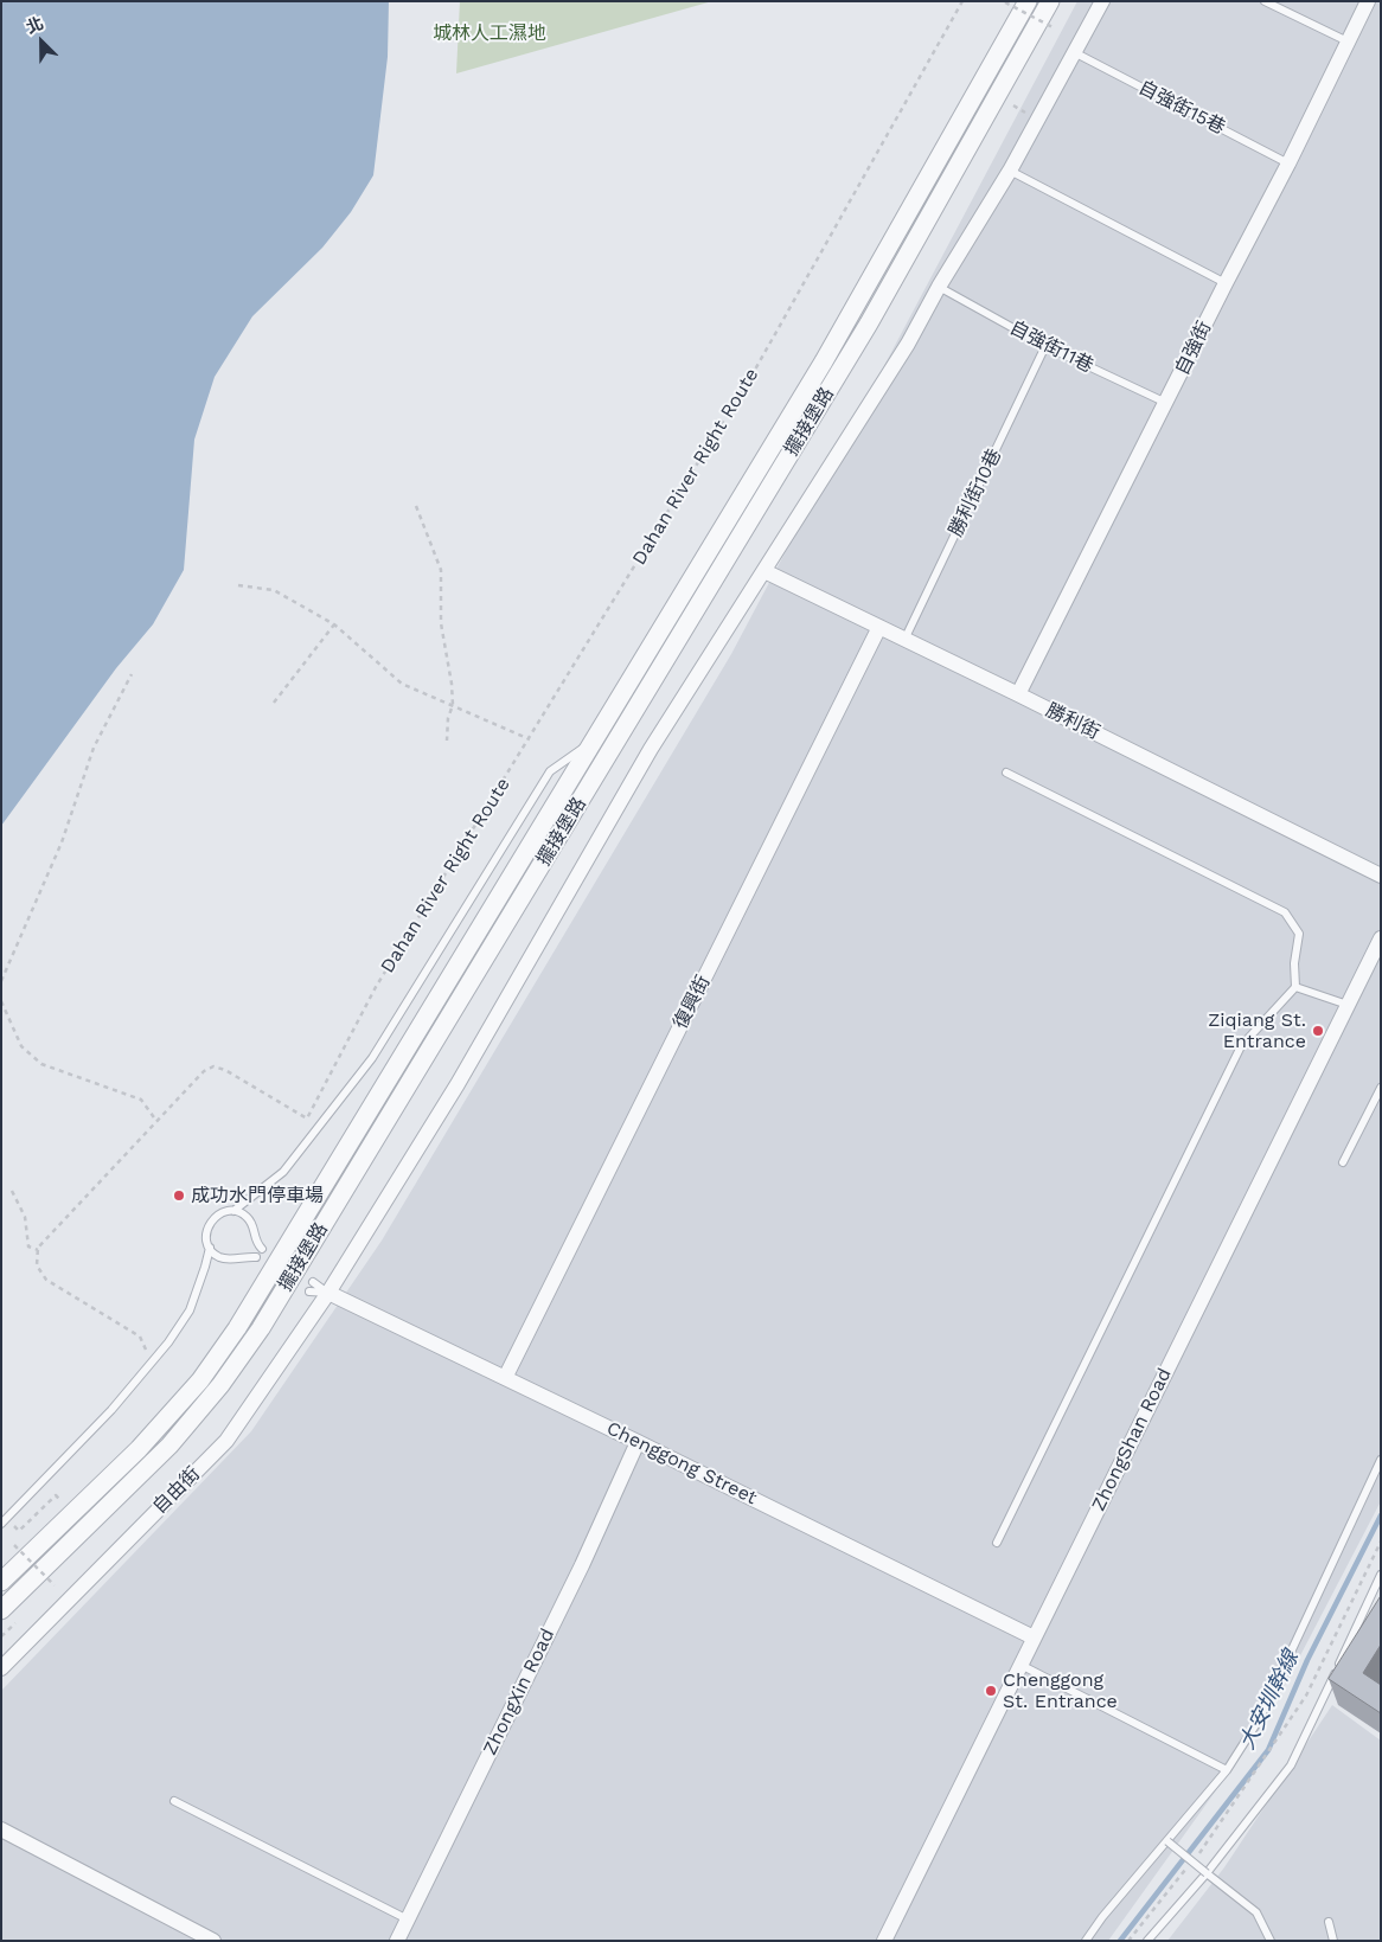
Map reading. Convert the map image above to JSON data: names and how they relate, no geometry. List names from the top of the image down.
{
  "streets": {
    "street": [
      "自強街",
      "擺接堡路",
      "勝利街",
      "復興街",
      "ZhongShan Road",
      "Chenggong Street",
      "自由街",
      "ZhongXin Road"
    ],
    "lane": ["自強街15巷", "自強街11巷", "勝利街10巷"],
    "path": ["Dahan River Right Route"]
  },
  "crossings": [
    ["自強街15巷", "自強街"],
    ["自強街15巷", "自由街"],
    ["自強街11巷", "自強街"],
    ["自強街11巷", "勝利街10巷"],
    ["自強街11巷", "自由街"],
    ["自強街", "勝利街"],
    ["勝利街10巷", "勝利街"],
    ["勝利街", "復興街"],
    ["勝利街", "自由街"],
    ["復興街", "Chenggong Street"],
    ["ZhongShan Road", "Chenggong Street"],
    ["Chenggong Street", "自由街"],
    ["Chenggong Street", "ZhongXin Road"]
  ],
  "water": ["大安圳幹線"],
  "parks": ["城林人工濕地"],
  "places": ["Ziqiang St. Entrance", "成功水門停車場", "Chenggong St. Entrance"],
  "north": "top left"
}
